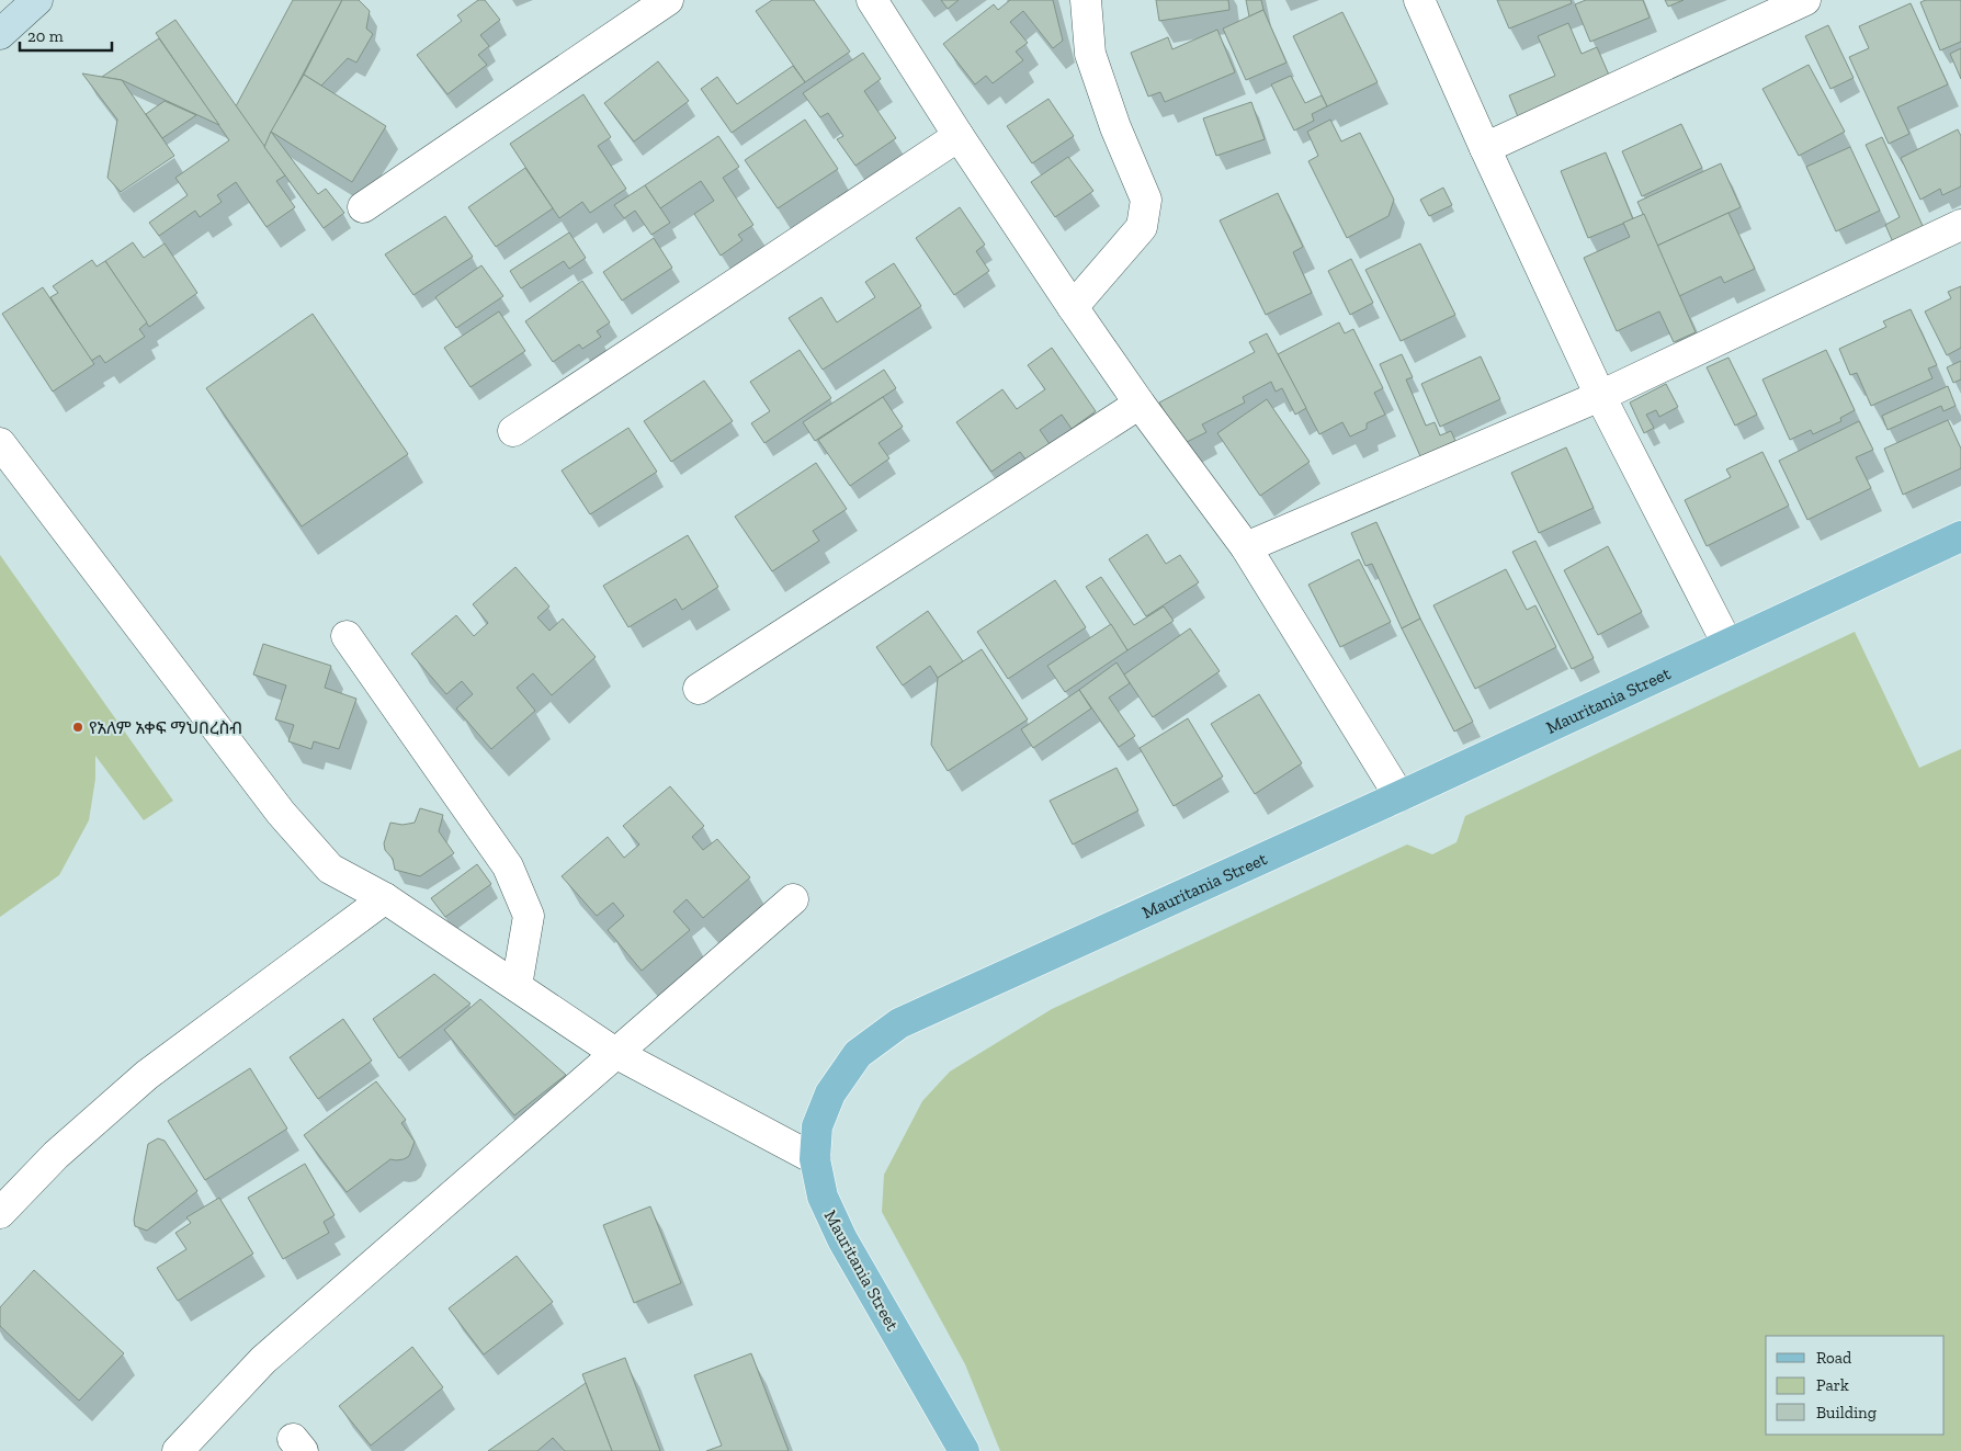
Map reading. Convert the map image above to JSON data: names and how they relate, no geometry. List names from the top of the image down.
{
  "streets": {
    "main road": ["Mauritania Street"]
  },
  "places": ["የአለም አቀፍ ማህበረስብ"],
  "legend": ["Road", "Park", "Building"],
  "scale_bar": "20 m"
}
